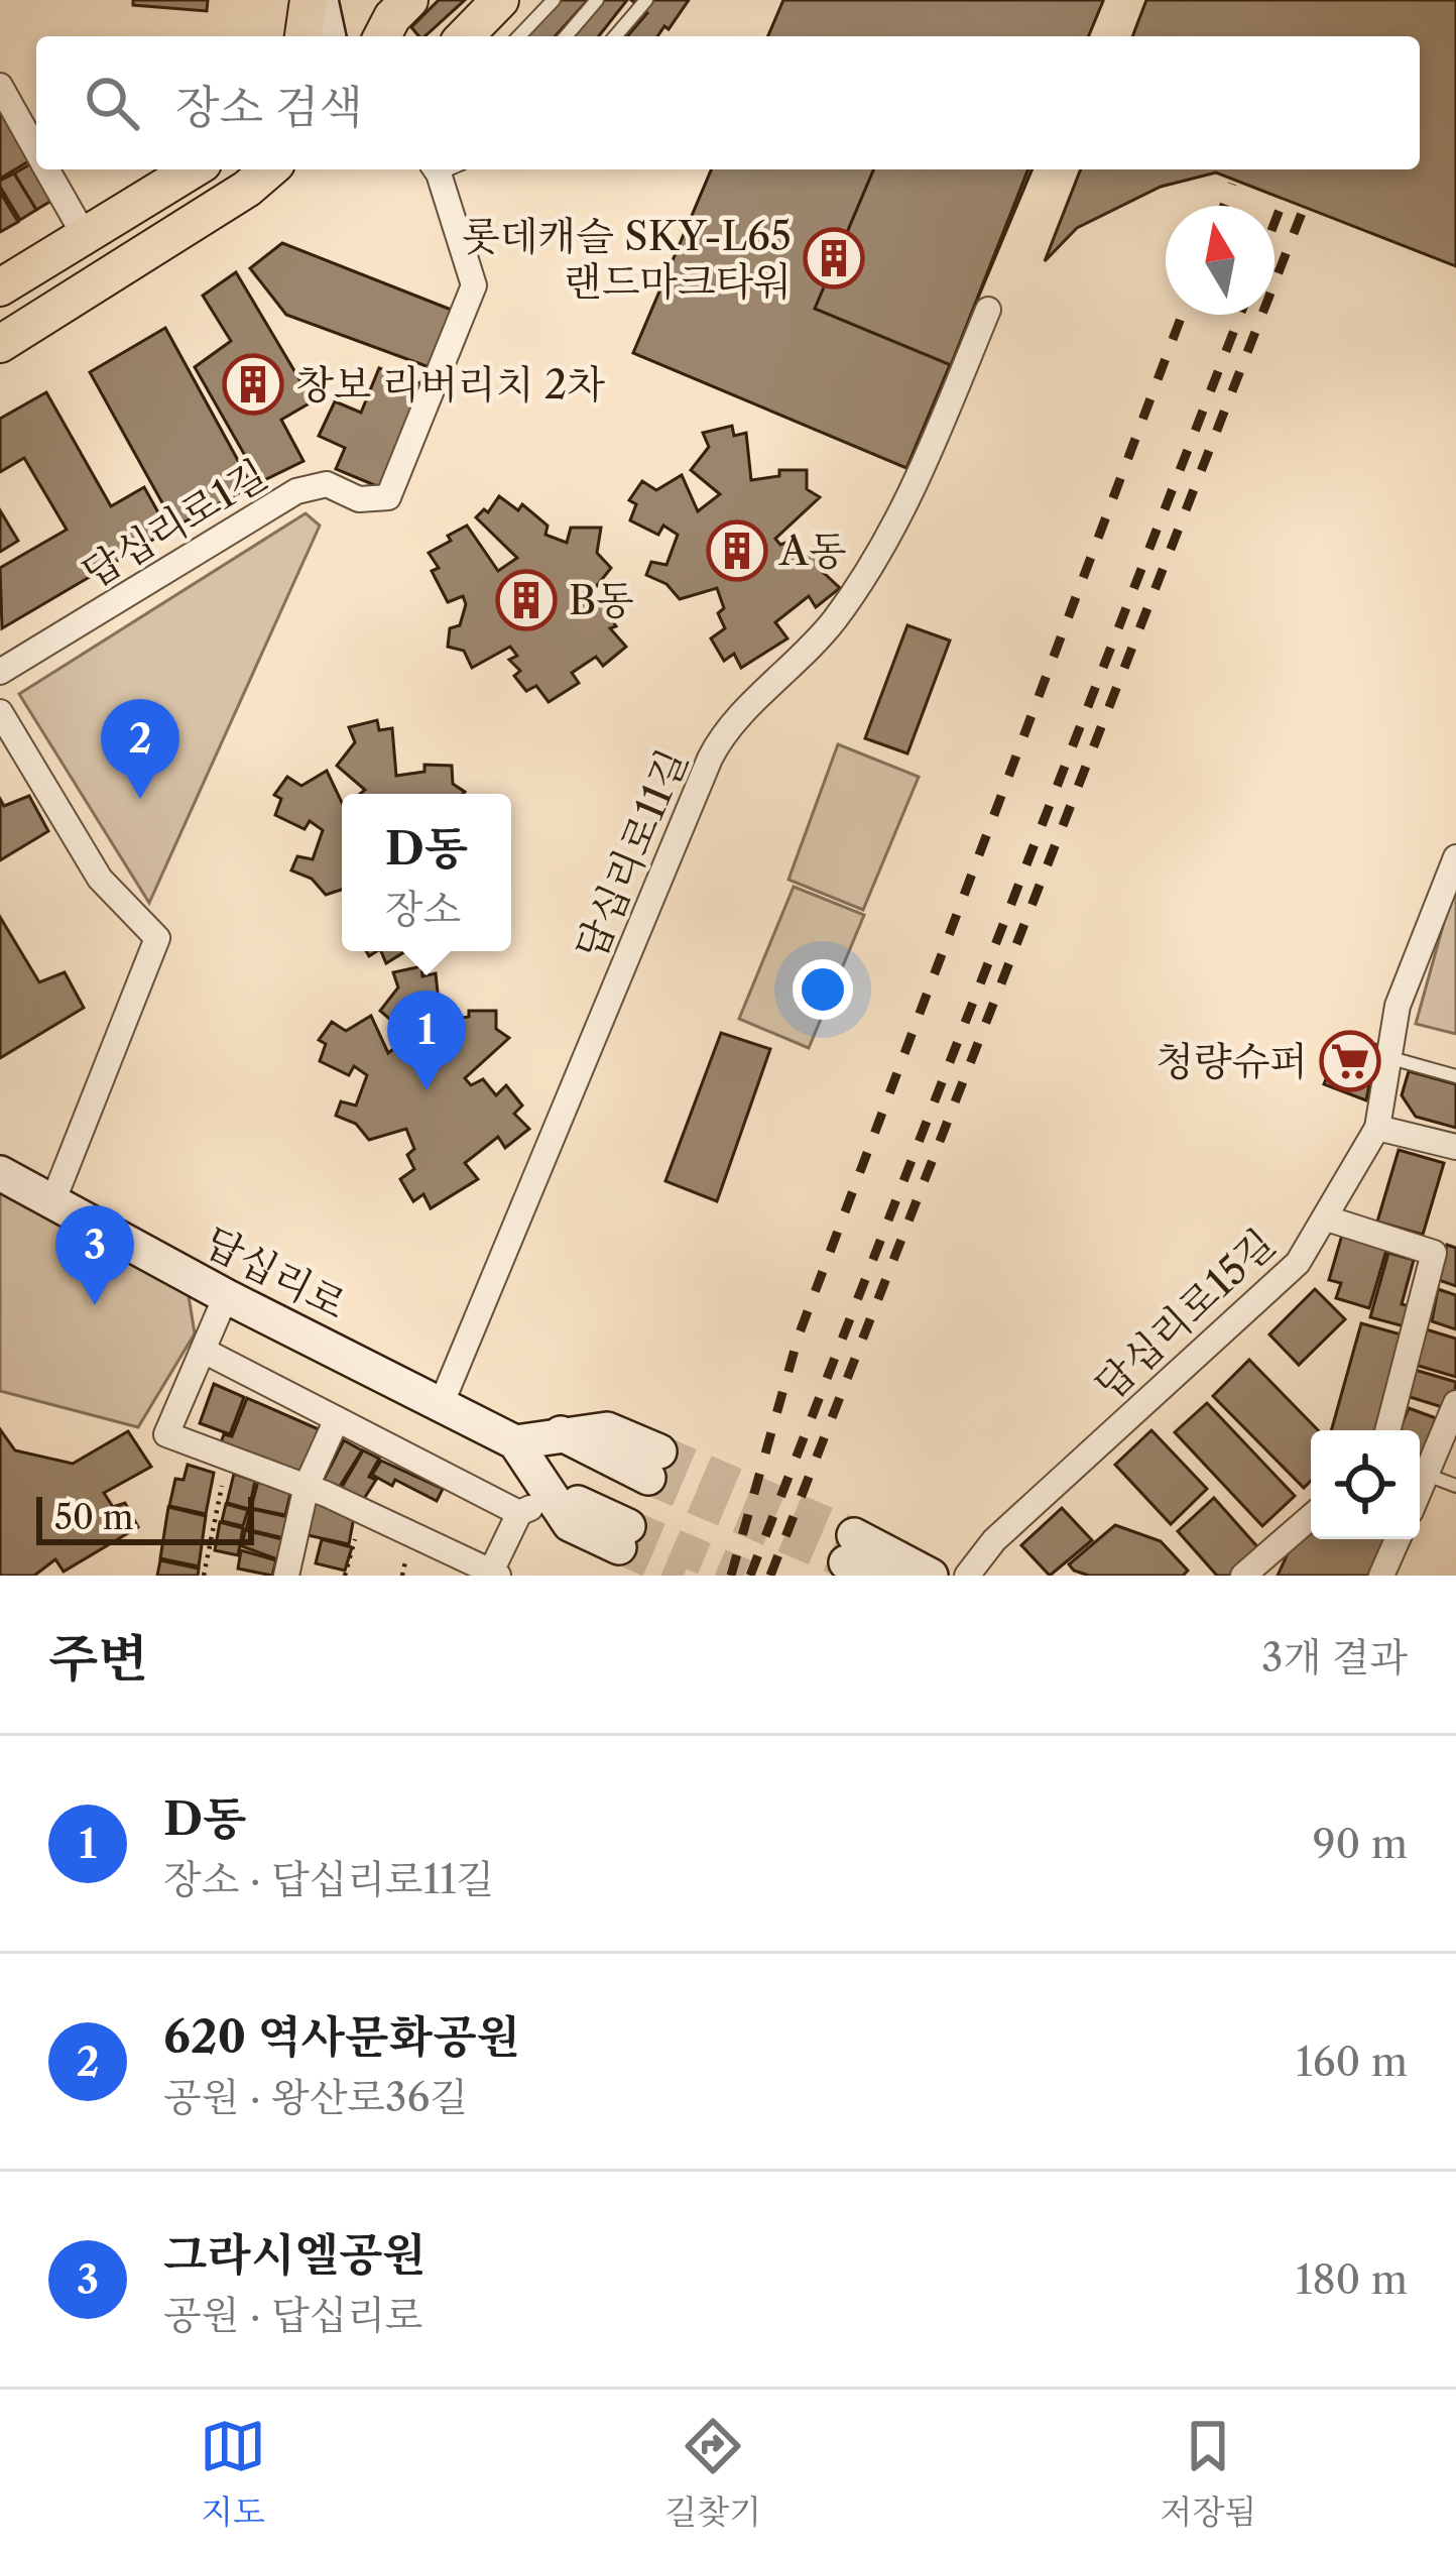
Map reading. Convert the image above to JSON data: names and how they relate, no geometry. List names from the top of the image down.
{
  "streets": {
    "main road": ["답십리로"],
    "street": ["답십리로1길", "답십리로11길", "답십리로15길"]
  },
  "crossings": [
    ["답십리로11길", "답십리로"]
  ],
  "places": {
    "building": [
      "롯데캐슬 SKY-L65 랜드마크타워",
      "창보 리버리치 2차",
      "A동",
      "B동"
    ],
    "supermarket": ["청량슈퍼"]
  },
  "scale_bar": "50 m",
  "north": "top",
  "page": {
    "search": "장소 검색",
    "pins": ["2", "1", "3"],
    "popup": ["D동", "장소"],
    "scale": "50 m",
    "heading": ["주변", "3개 결과"],
    "list": [
      {
        "mark": "1",
        "name": "D동",
        "note": "장소 · 답십리로11길",
        "value": "90 m"
      },
      {
        "mark": "2",
        "name": "620 역사문화공원",
        "note": "공원 · 왕산로36길",
        "value": "160 m"
      },
      {
        "mark": "3",
        "name": "그라시엘공원",
        "note": "공원 · 답십리로",
        "value": "180 m"
      }
    ],
    "nav": ["지도", "길찾기", "저장됨"]
  }
}
